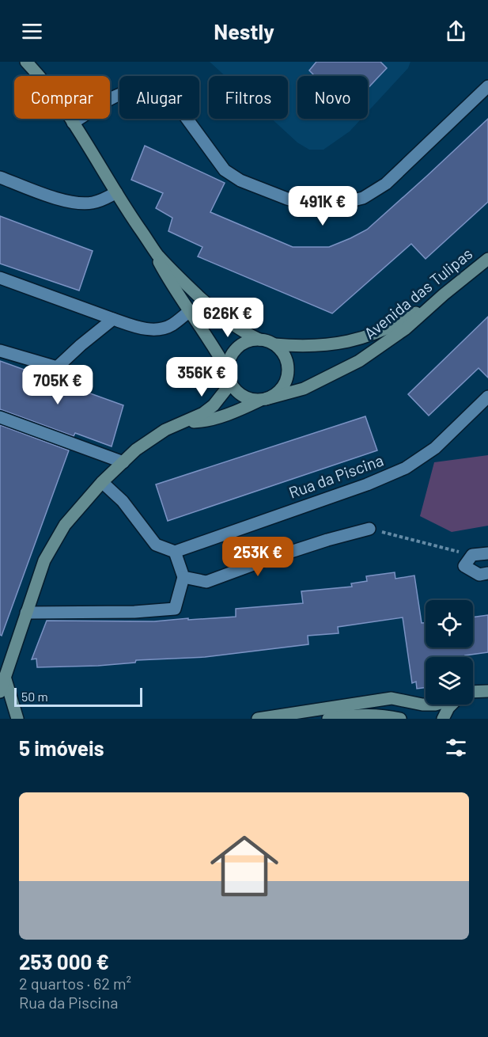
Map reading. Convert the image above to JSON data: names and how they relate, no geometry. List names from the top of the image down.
{
  "streets": {
    "street": ["Avenida das Tulipas", "Rua da Piscina"]
  },
  "scale_bar": "50 m",
  "page": {
    "header": "Nestly",
    "chip": [
      "Comprar",
      "Alugar",
      "Filtros",
      "Novo"
    ],
    "price": [
      "491K €",
      "626K €",
      "356K €",
      "705K €",
      "253K €"
    ],
    "scale": "50 m",
    "heading": "5 imóveis",
    "list": [
      {
        "name": "253 000 €",
        "note": "2 quartos · 62 m² · Rua da Piscina"
      }
    ]
  }
}
